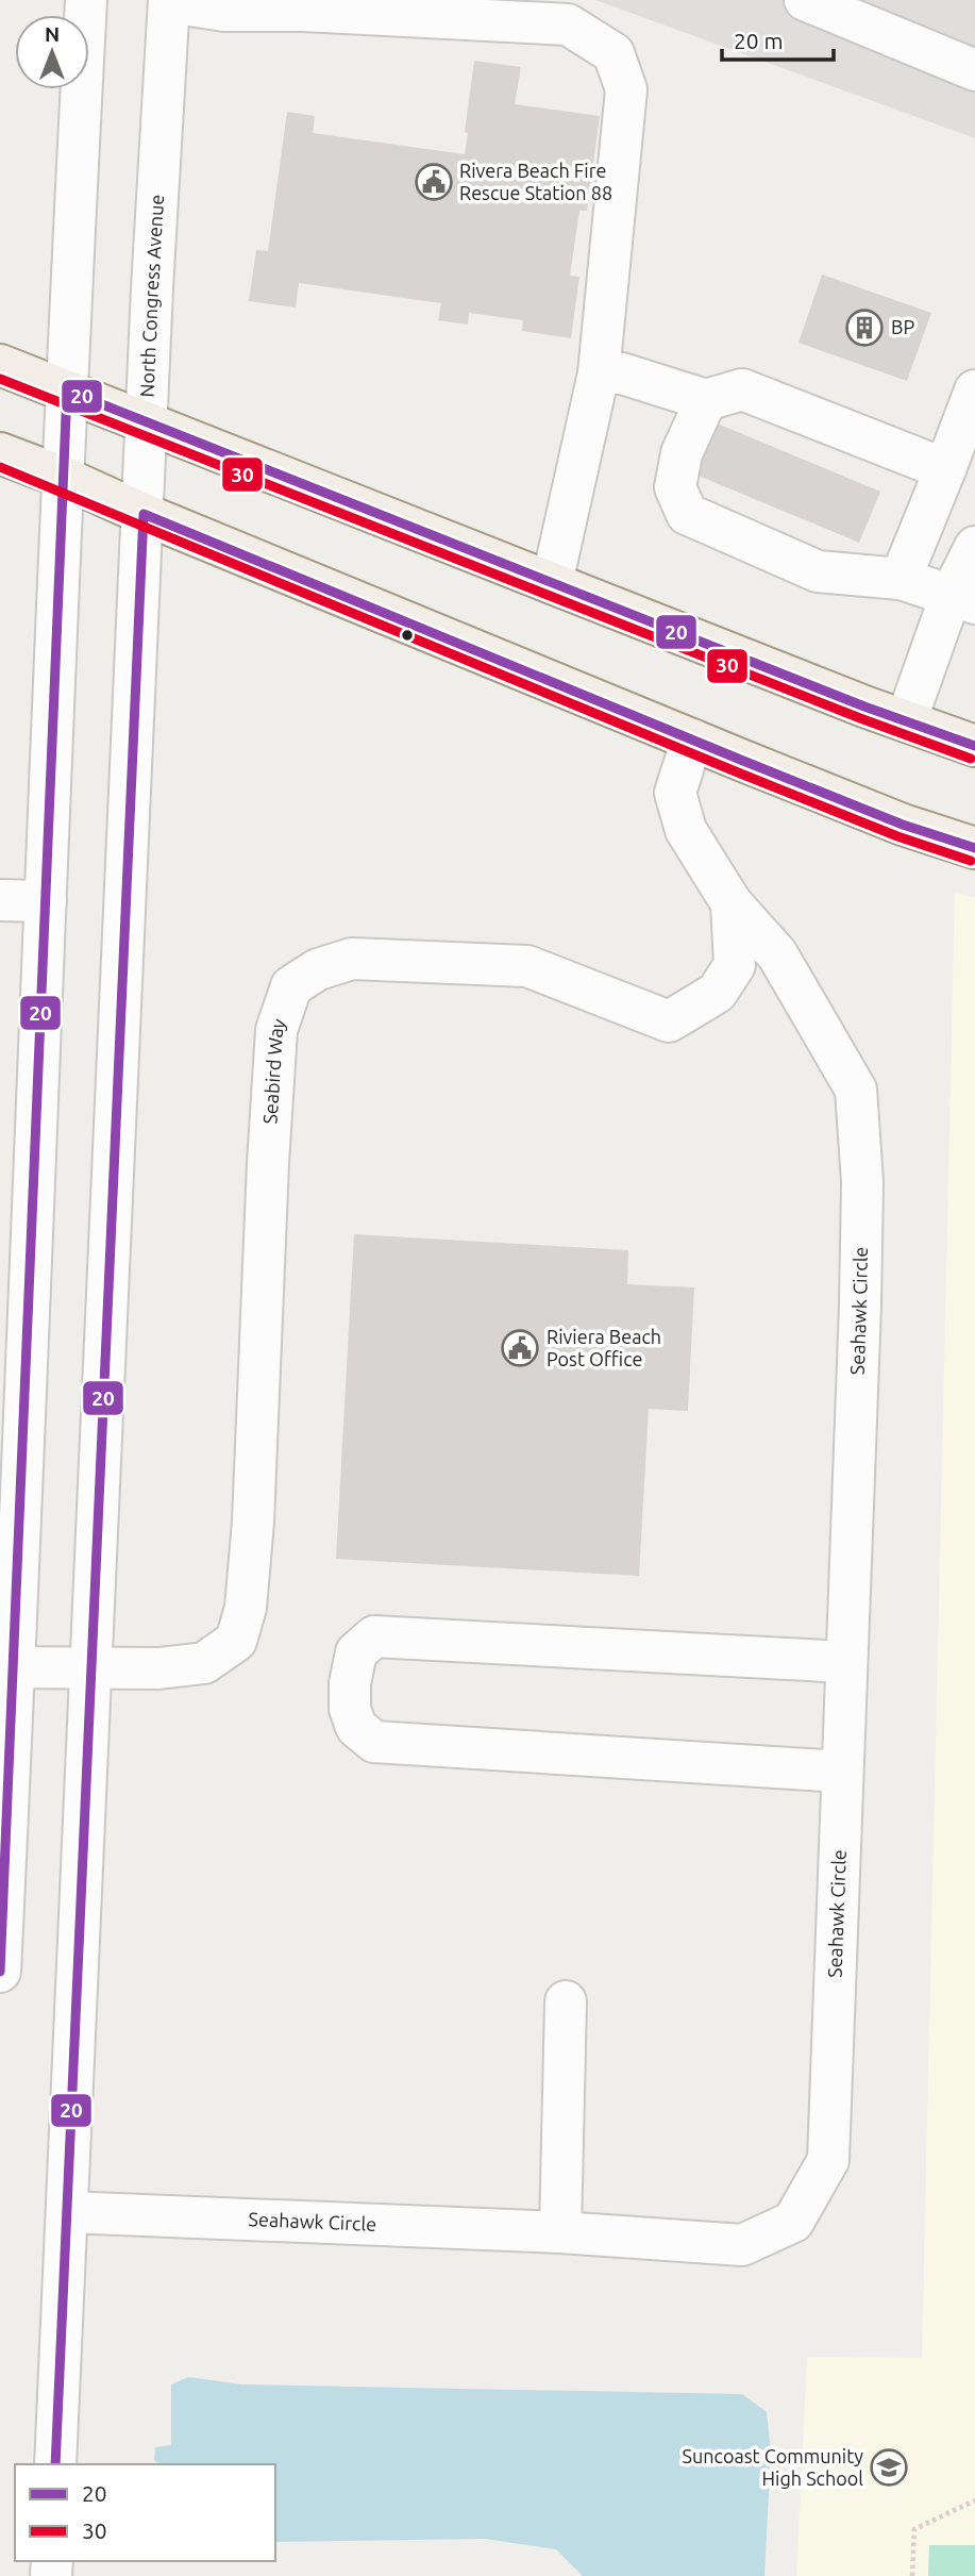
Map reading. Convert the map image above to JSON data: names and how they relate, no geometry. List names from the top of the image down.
{
  "streets": {
    "street": ["North Congress Avenue", "Seabird Way", "Seahawk Circle"]
  },
  "crossings": [
    ["North Congress Avenue", "Seabird Way"],
    ["North Congress Avenue", "Seahawk Circle"],
    ["Seabird Way", "Seahawk Circle"]
  ],
  "places": {
    "public building": ["Rivera Beach Fire Rescue Station 88", "Riviera Beach Post Office"],
    "building": ["BP"],
    "school or university": ["Suncoast Community High School"]
  },
  "lines": ["transit line 30", "transit line 20"],
  "legend": ["20", "30"],
  "scale_bar": "20 m",
  "north": "top"
}
